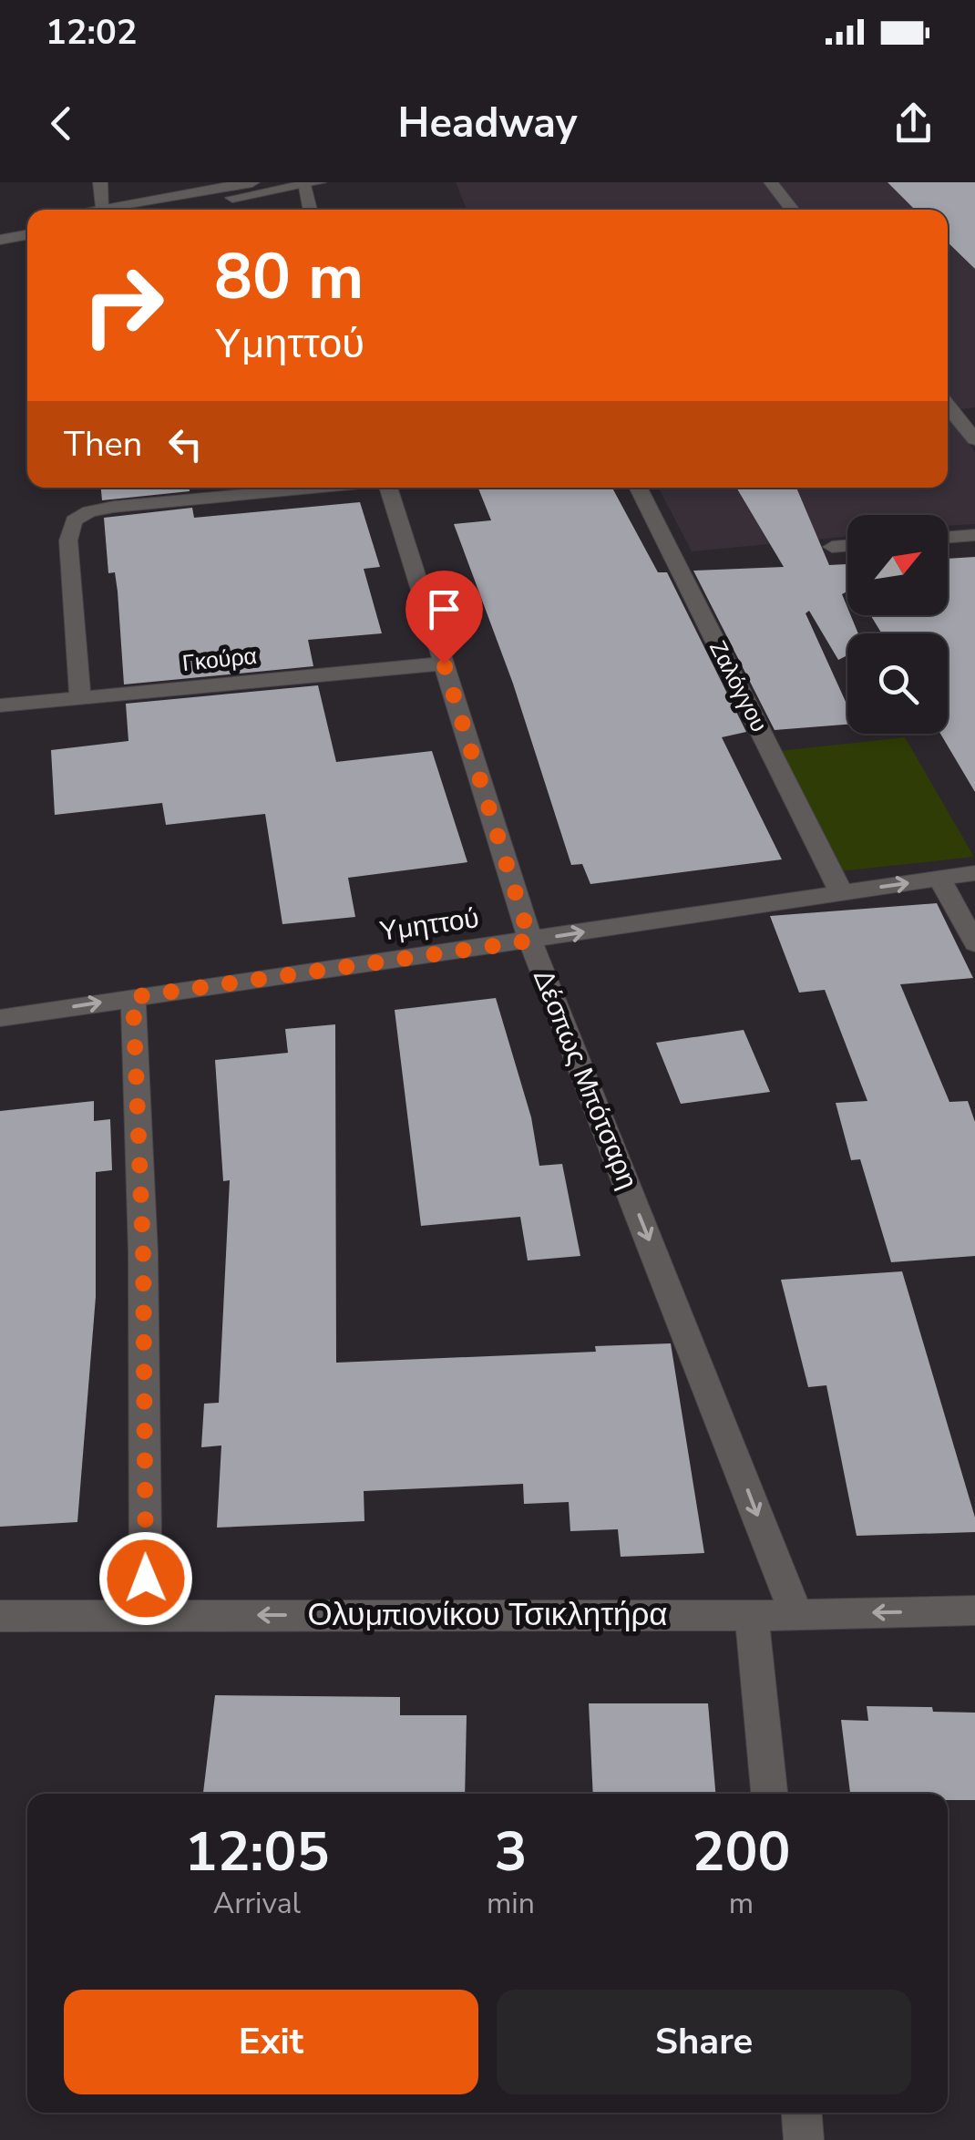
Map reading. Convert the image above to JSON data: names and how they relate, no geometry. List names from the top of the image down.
{
  "streets": {
    "street": [
      "Γκούρα",
      "Ζαλόγγου",
      "Υμηττού",
      "Δέσπως Μπότσαρη",
      "Ολυμπιονίκου Τσικλητήρα"
    ]
  },
  "crossings": [
    ["Γκούρα", "Δέσπως Μπότσαρη"],
    ["Ζαλόγγου", "Υμηττού"],
    ["Υμηττού", "Δέσπως Μπότσαρη"],
    ["Δέσπως Μπότσαρη", "Ολυμπιονίκου Τσικλητήρα"]
  ],
  "one_way": ["Υμηττού", "Δέσπως Μπότσαρη", "Ολυμπιονίκου Τσικλητήρα"],
  "north": "top right",
  "page": {
    "status": "12:02",
    "header": "Headway",
    "turn": ["80 m", "Υμηττού"],
    "then": "Then",
    "eta": [
      "12:05",
      "Arrival",
      "3",
      "min",
      "200",
      "m"
    ],
    "buttons": ["Exit", "Share"]
  }
}
